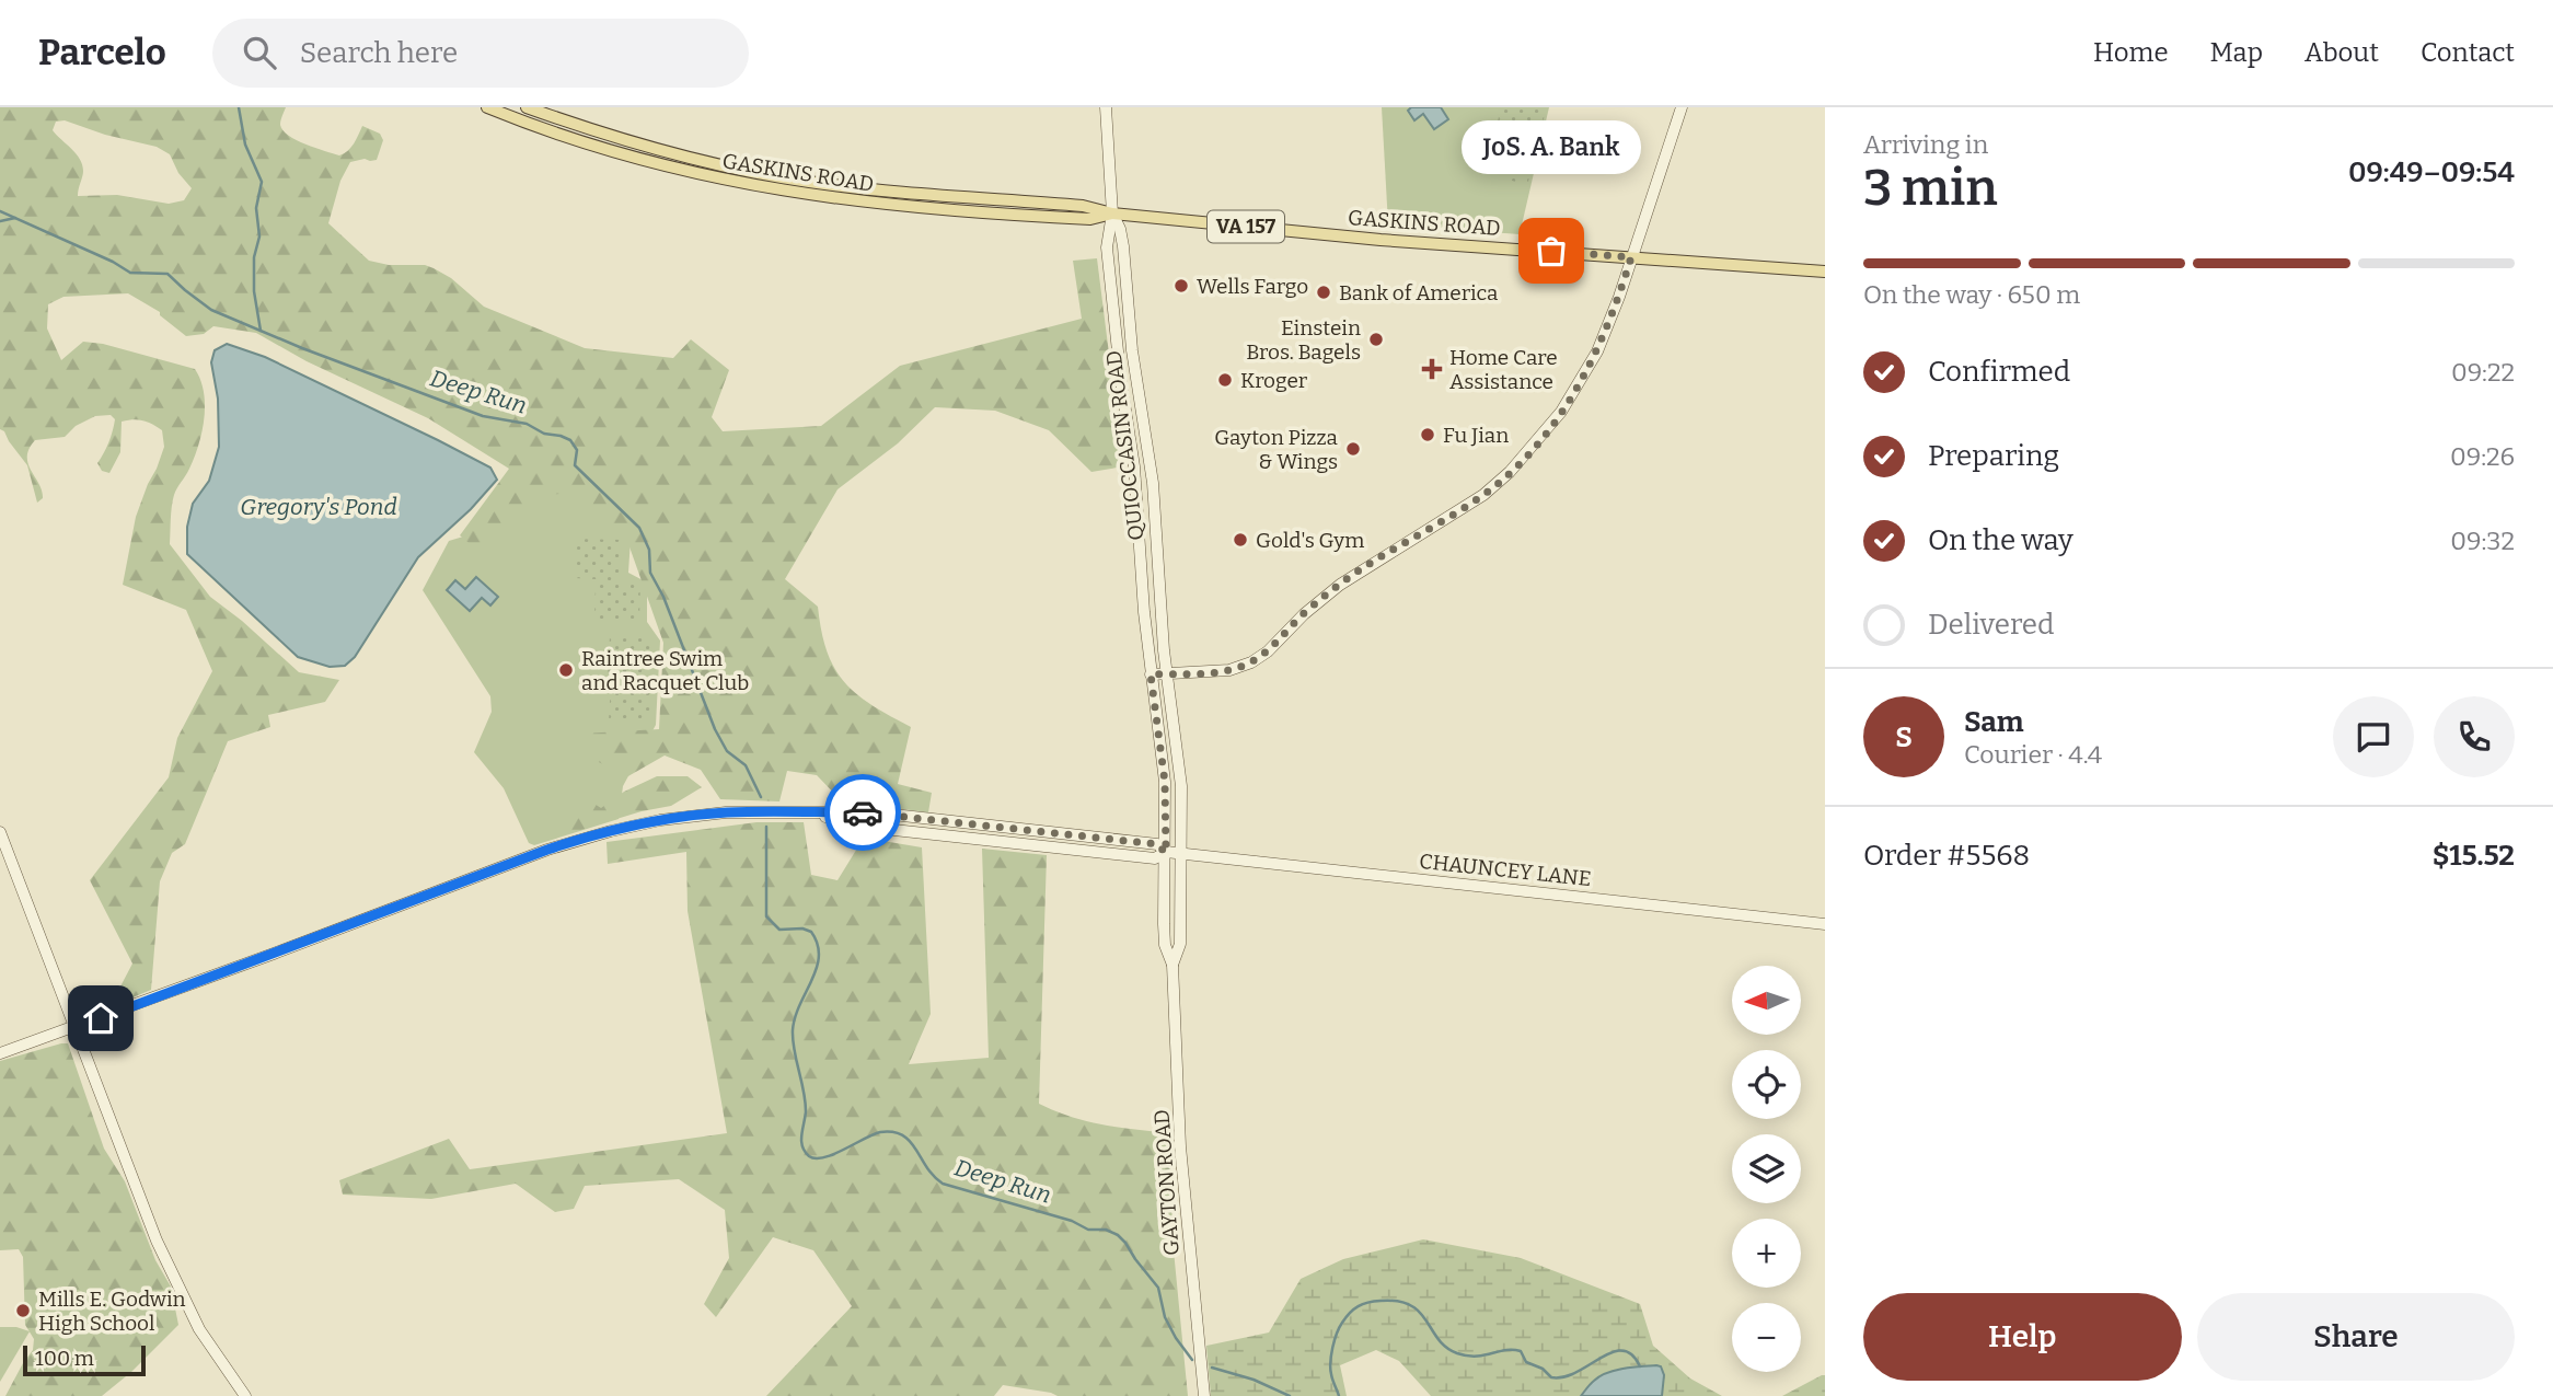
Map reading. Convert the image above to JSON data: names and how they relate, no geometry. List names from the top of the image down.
{
  "streets": {
    "main road": ["GASKINS ROAD", "VA 157"],
    "street": ["QUIOCCASIN ROAD", "CHAUNCEY LANE", "GAYTON ROAD"]
  },
  "crossings": [
    ["GASKINS ROAD", "QUIOCCASIN ROAD"],
    ["QUIOCCASIN ROAD", "GAYTON ROAD"],
    ["CHAUNCEY LANE", "GAYTON ROAD"]
  ],
  "water": ["Deep Run", "Gregory's Pond"],
  "places": {
    "other": [
      "JoS. A. Bank",
      "Wells Fargo",
      "Bank of America",
      "Einstein Bros. Bagels",
      "Kroger",
      "Fu Jian",
      "Gayton Pizza & Wings",
      "Gold's Gym",
      "Raintree Swim and Racquet Club",
      "Mills E. Godwin High School"
    ],
    "health": ["Home Care Assistance"]
  },
  "scale_bar": "100 m",
  "north": "left",
  "page": {
    "header": "Parcelo",
    "search": "Search here",
    "nav": [
      "Home",
      "Map",
      "About",
      "Contact"
    ],
    "heading": ["3 min", "Arriving in", "09:49–09:54"],
    "panel": [
      "Sam",
      "Courier · 4.4",
      "Order #5568",
      "$15.52"
    ],
    "bubble": "JoS. A. Bank",
    "bar": "On the way · 650 m",
    "list": [
      ["Confirmed", "09:22"],
      ["Preparing", "09:26"],
      ["On the way", "09:32"],
      "Delivered"
    ],
    "round": "S",
    "map_buttons": ["+", "−"],
    "buttons": ["Help", "Share"],
    "scale": "100 m"
  }
}
